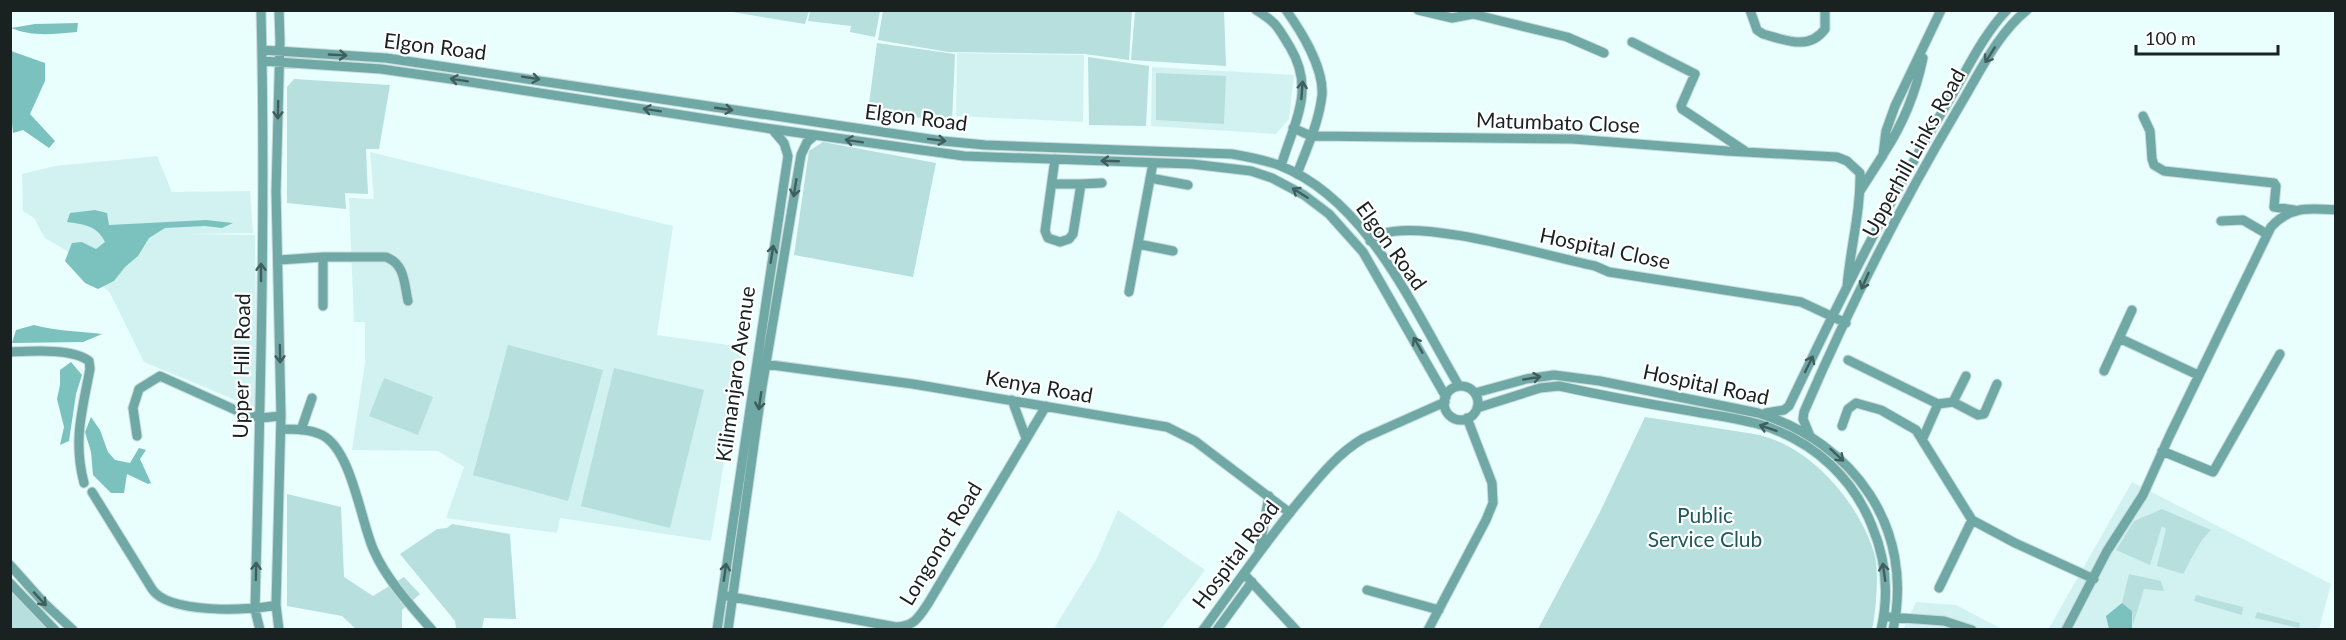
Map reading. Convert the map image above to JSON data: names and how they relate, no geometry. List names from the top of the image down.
{
  "streets": {
    "street": [
      "Elgon Road",
      "Matumbato Close",
      "Upperhill Links Road",
      "Hospital Close",
      "Upper Hill Road",
      "Kilimanjaro Avenue",
      "Hospital Road",
      "Kenya Road",
      "Longonot Road"
    ]
  },
  "crossings": [
    ["Elgon Road", "Hospital Close"],
    ["Elgon Road", "Upper Hill Road"],
    ["Elgon Road", "Kilimanjaro Avenue"],
    ["Elgon Road", "Hospital Road"],
    ["Upperhill Links Road", "Hospital Close"],
    ["Kilimanjaro Avenue", "Kenya Road"],
    ["Kilimanjaro Avenue", "Longonot Road"],
    ["Hospital Road", "Kenya Road"],
    ["Kenya Road", "Longonot Road"]
  ],
  "parks": ["Public Service Club"],
  "scale_bar": "100 m"
}
